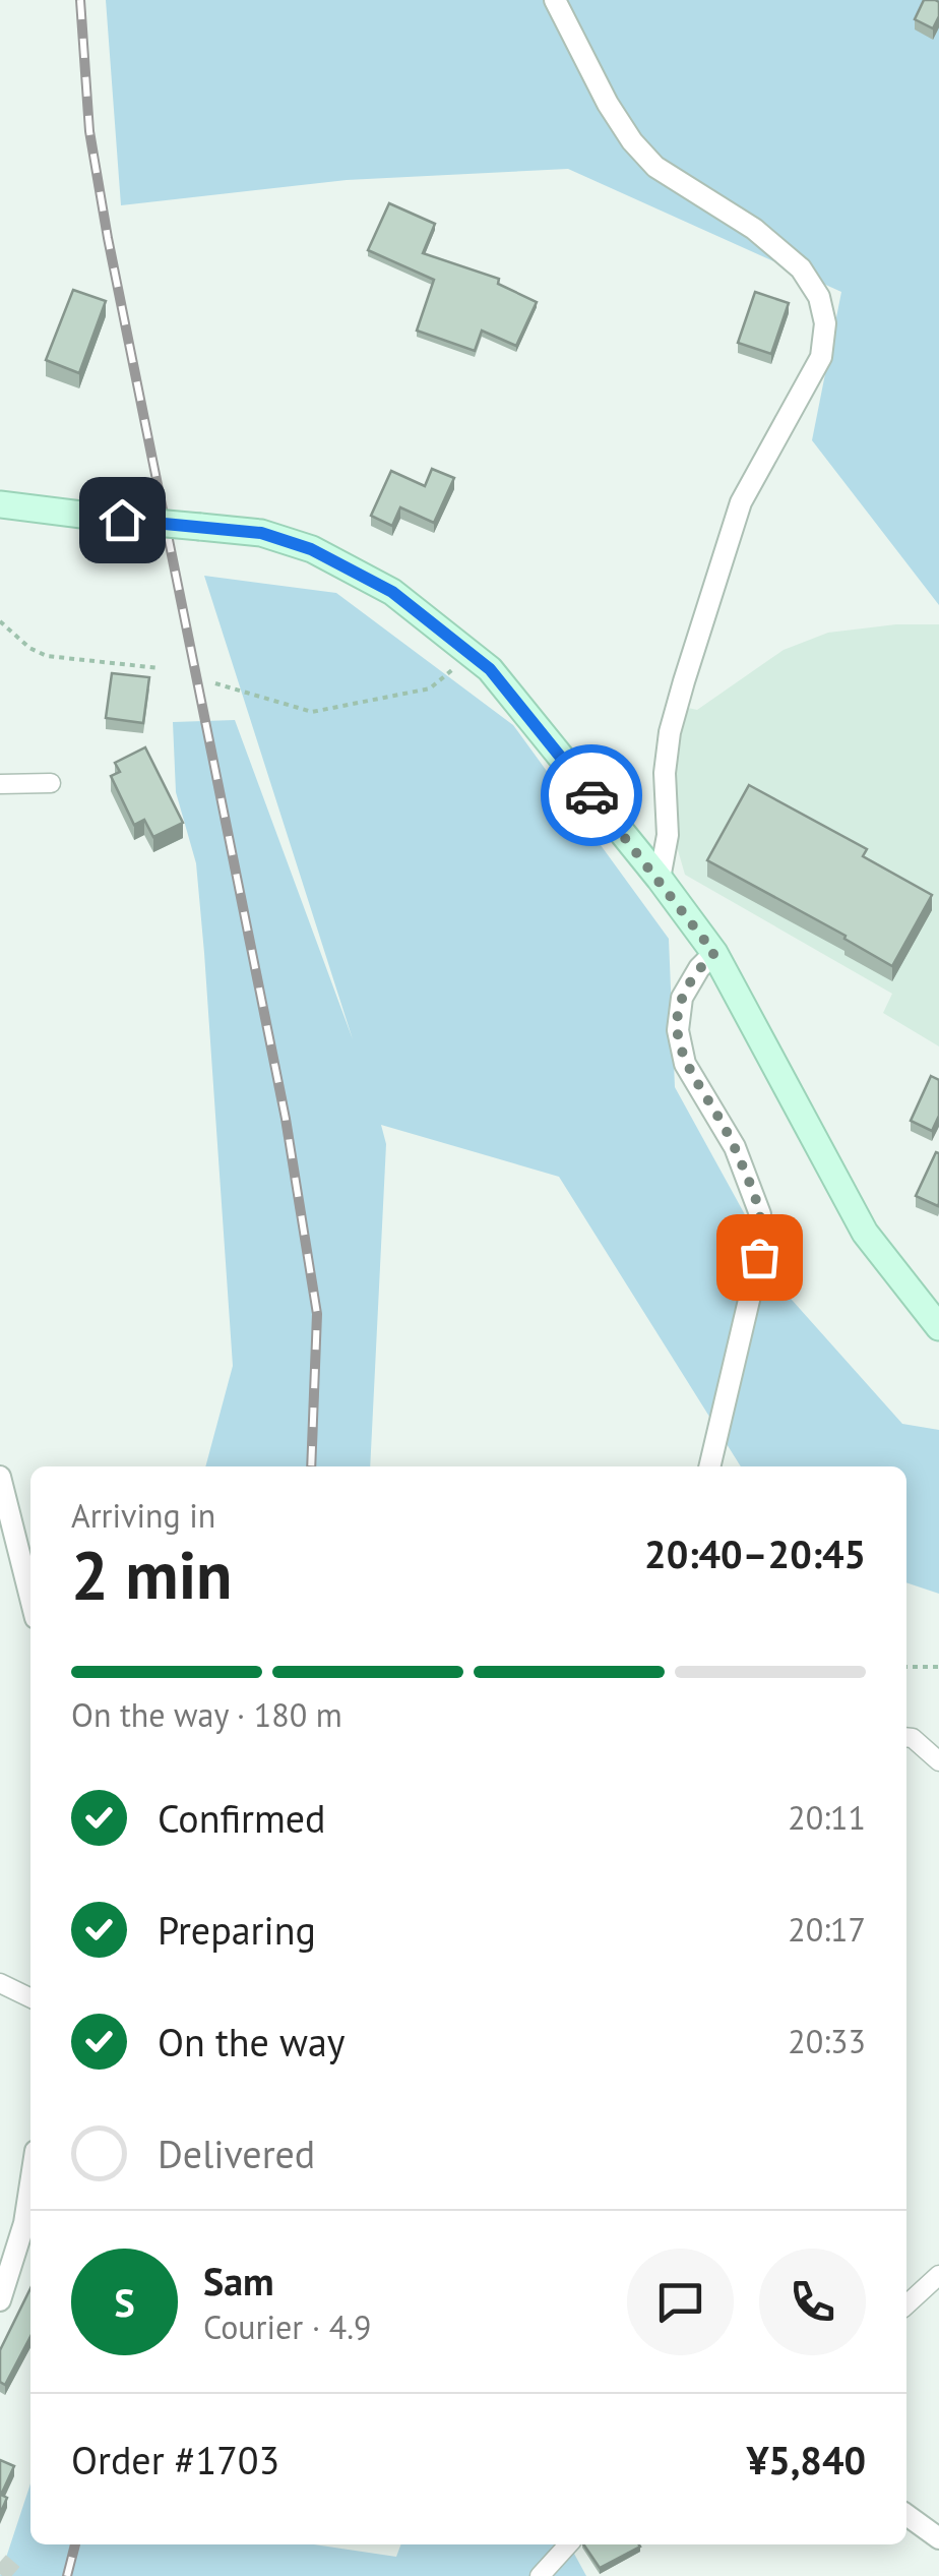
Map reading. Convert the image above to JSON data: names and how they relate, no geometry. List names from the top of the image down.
{
  "page": {
    "heading": ["2 min", "Arriving in", "20:40–20:45"],
    "panel": [
      "Sam",
      "Courier · 4.9",
      "Order #1703",
      "¥5,840"
    ],
    "bar": "On the way · 180 m",
    "list": [
      ["Confirmed", "20:11"],
      ["Preparing", "20:17"],
      ["On the way", "20:33"],
      "Delivered"
    ],
    "round": "S"
  }
}
